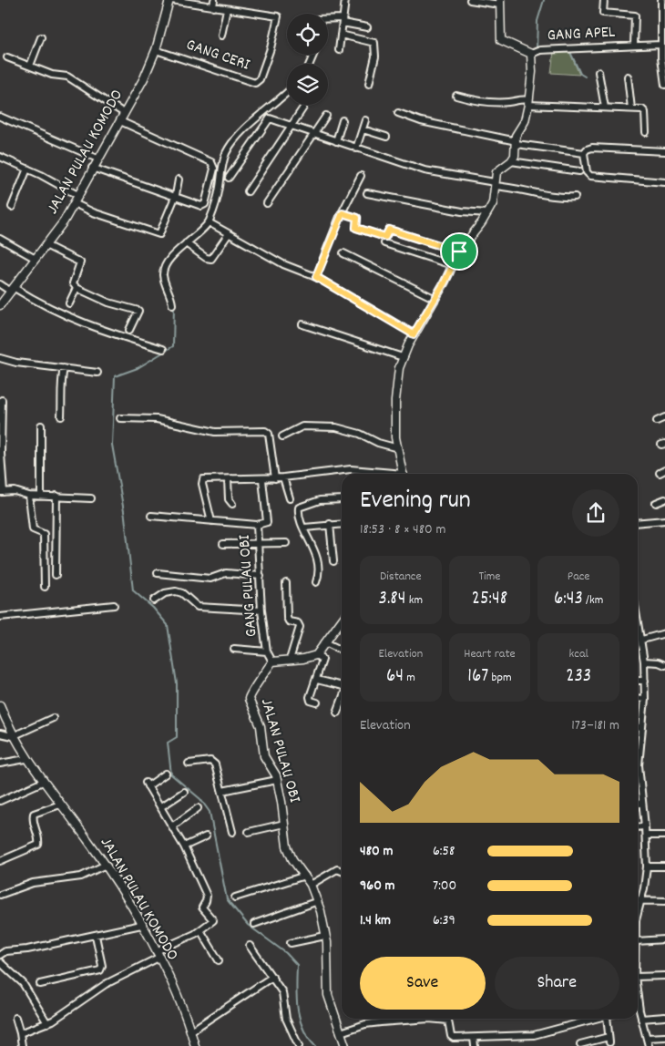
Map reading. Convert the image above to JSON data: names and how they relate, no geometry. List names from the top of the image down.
{
  "streets": {
    "street": [
      "GANG APEL",
      "GANG CERI",
      "JALAN PULAU KOMODO",
      "GANG PULAU OBI",
      "JALAN PULAU OBI"
    ]
  },
  "crossings": [
    ["GANG CERI", "JALAN PULAU KOMODO"],
    ["GANG PULAU OBI", "JALAN PULAU OBI"]
  ],
  "page": {
    "heading": ["Evening run", "18:53 · 8 × 480 m"],
    "stats": [
      ["Distance", "3.84 km"],
      ["Time", "25:48"],
      ["Pace", "6:43 /km"],
      ["Elevation", "64 m"],
      ["Heart rate", "167 bpm"],
      ["kcal", "233"]
    ],
    "chart": ["Elevation", "173–181 m"],
    "list": [
      {
        "name": "480 m",
        "note": "6:58"
      },
      {
        "name": "960 m",
        "note": "7:00"
      },
      {
        "name": "1.4 km",
        "note": "6:39"
      }
    ],
    "buttons": ["Save", "Share"]
  }
}
